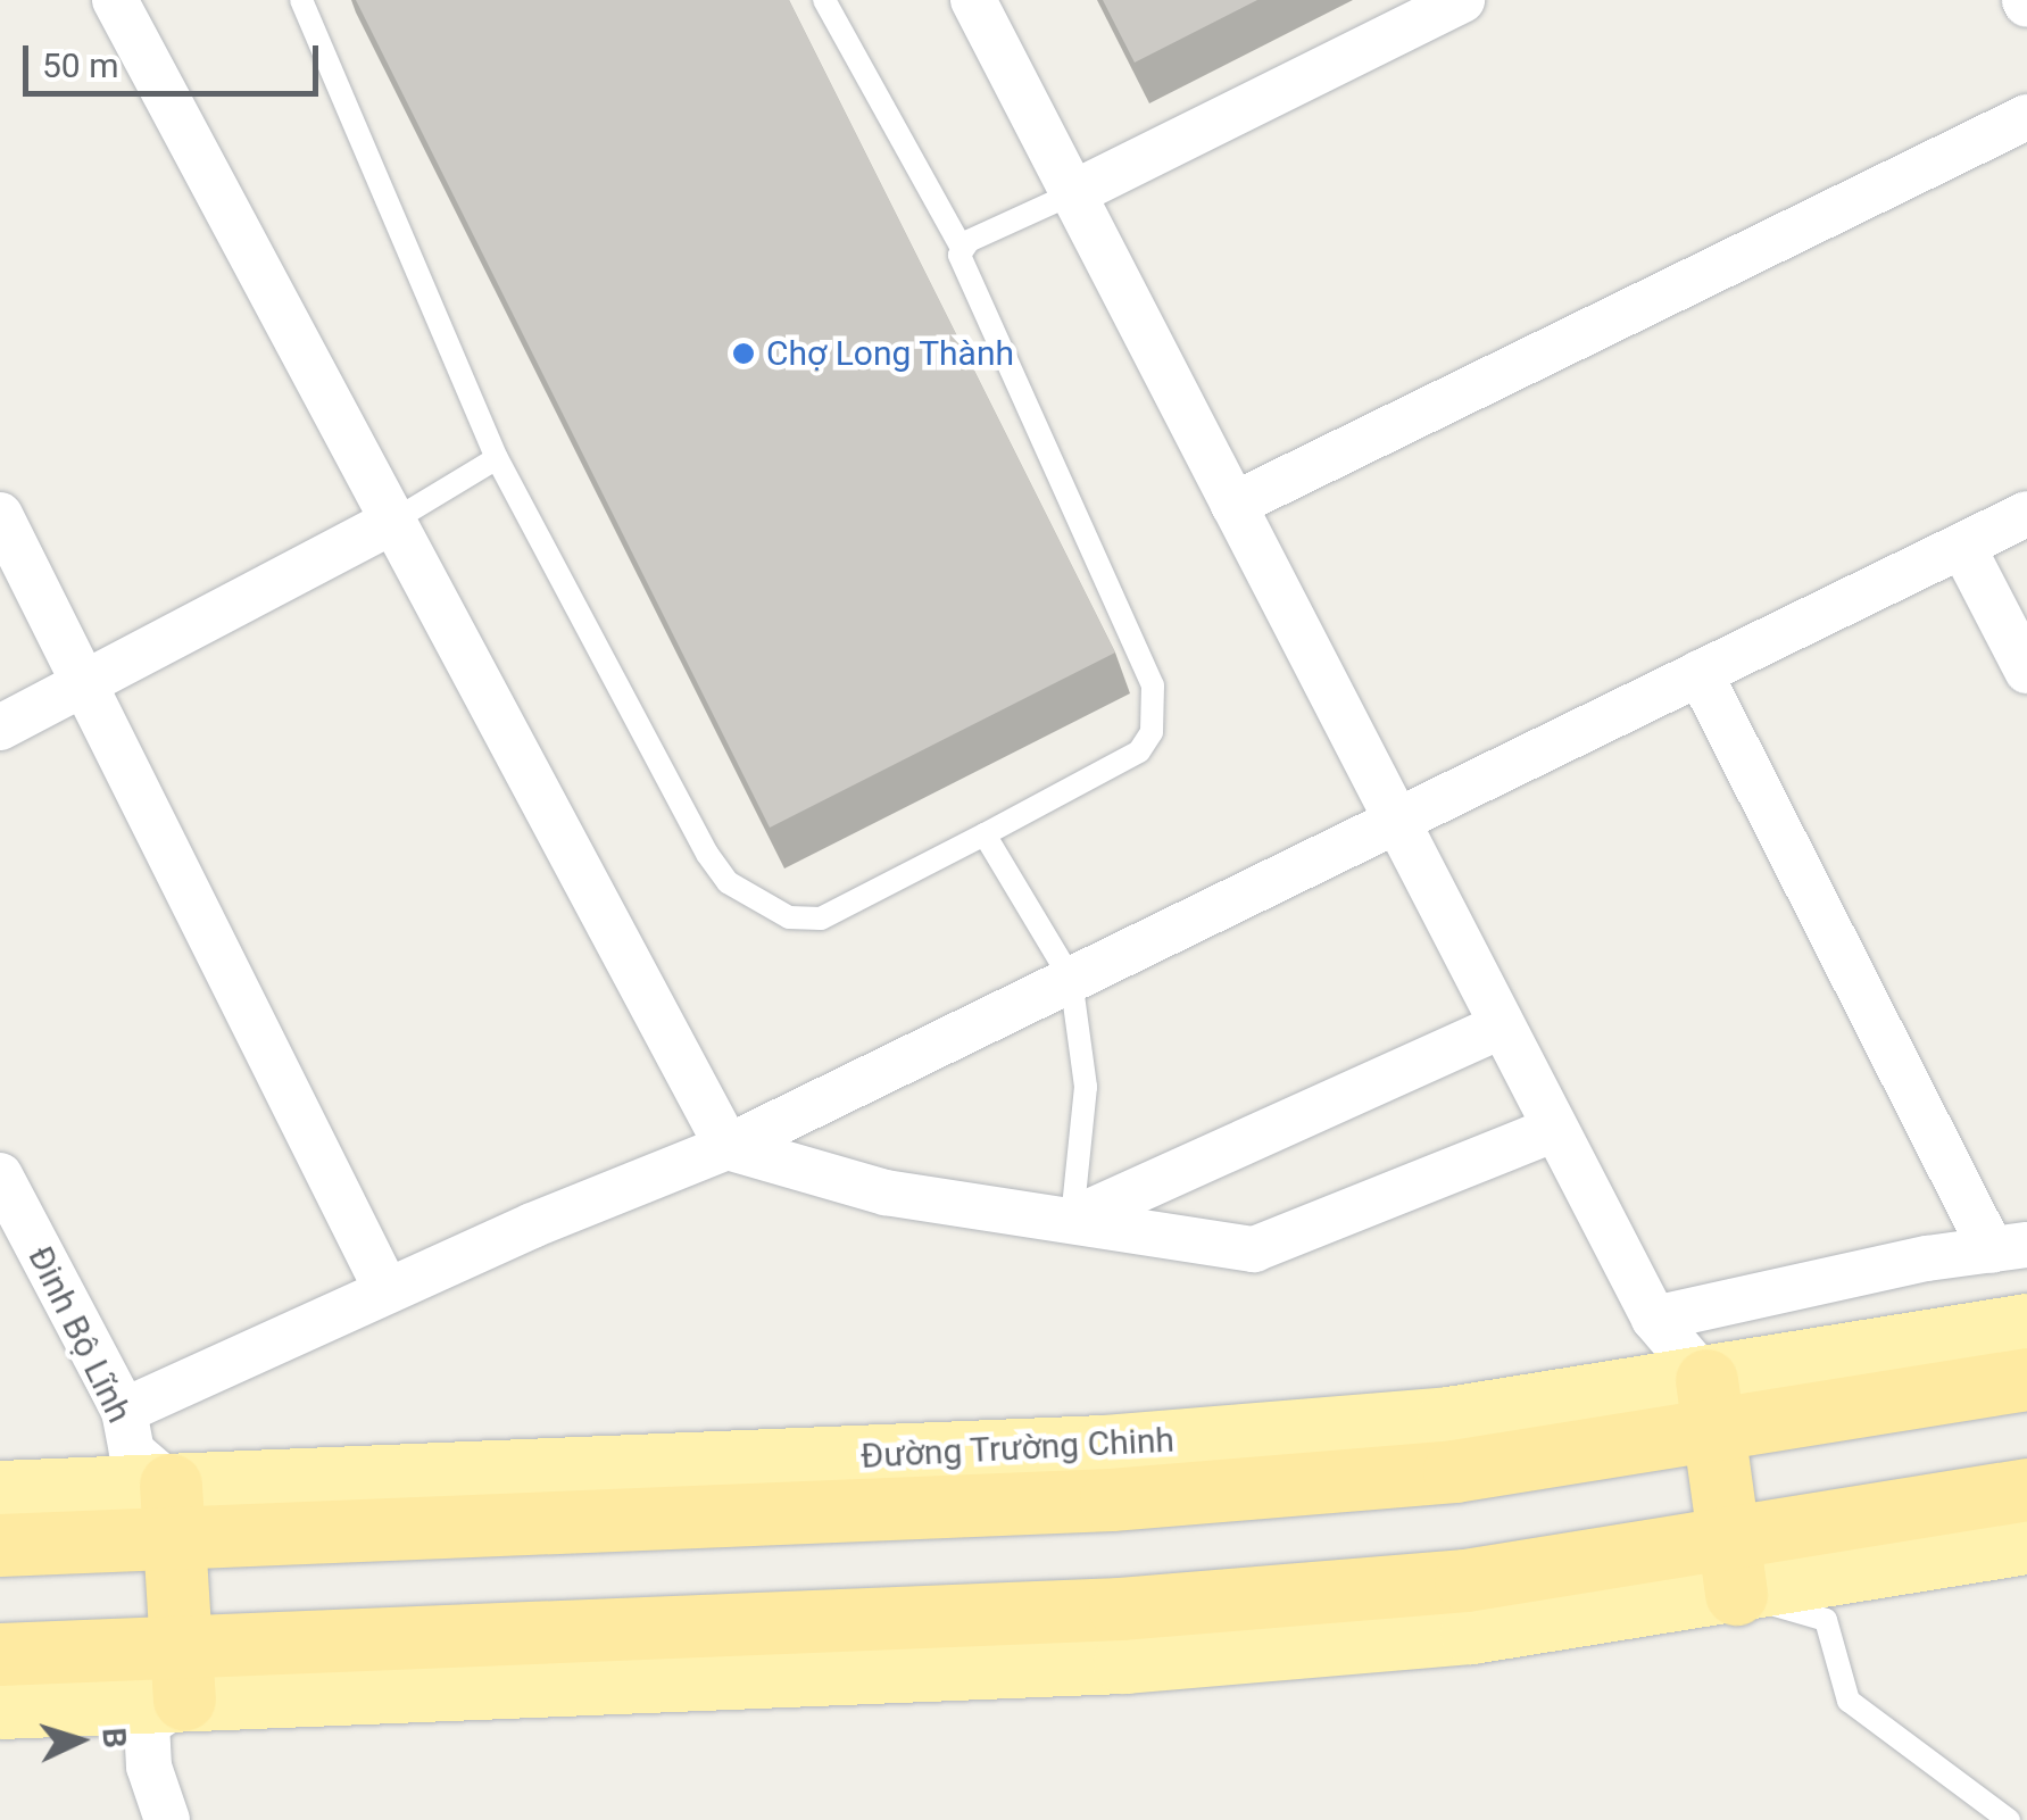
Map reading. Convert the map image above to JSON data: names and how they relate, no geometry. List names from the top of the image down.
{
  "streets": {
    "highway": ["Đường Trường Chinh"],
    "street": ["Đinh Bộ Lĩnh"]
  },
  "crossings": [
    ["Đinh Bộ Lĩnh", "Đường Trường Chinh"]
  ],
  "places": ["Chợ Long Thành"],
  "scale_bar": "50 m",
  "north": "right"
}
